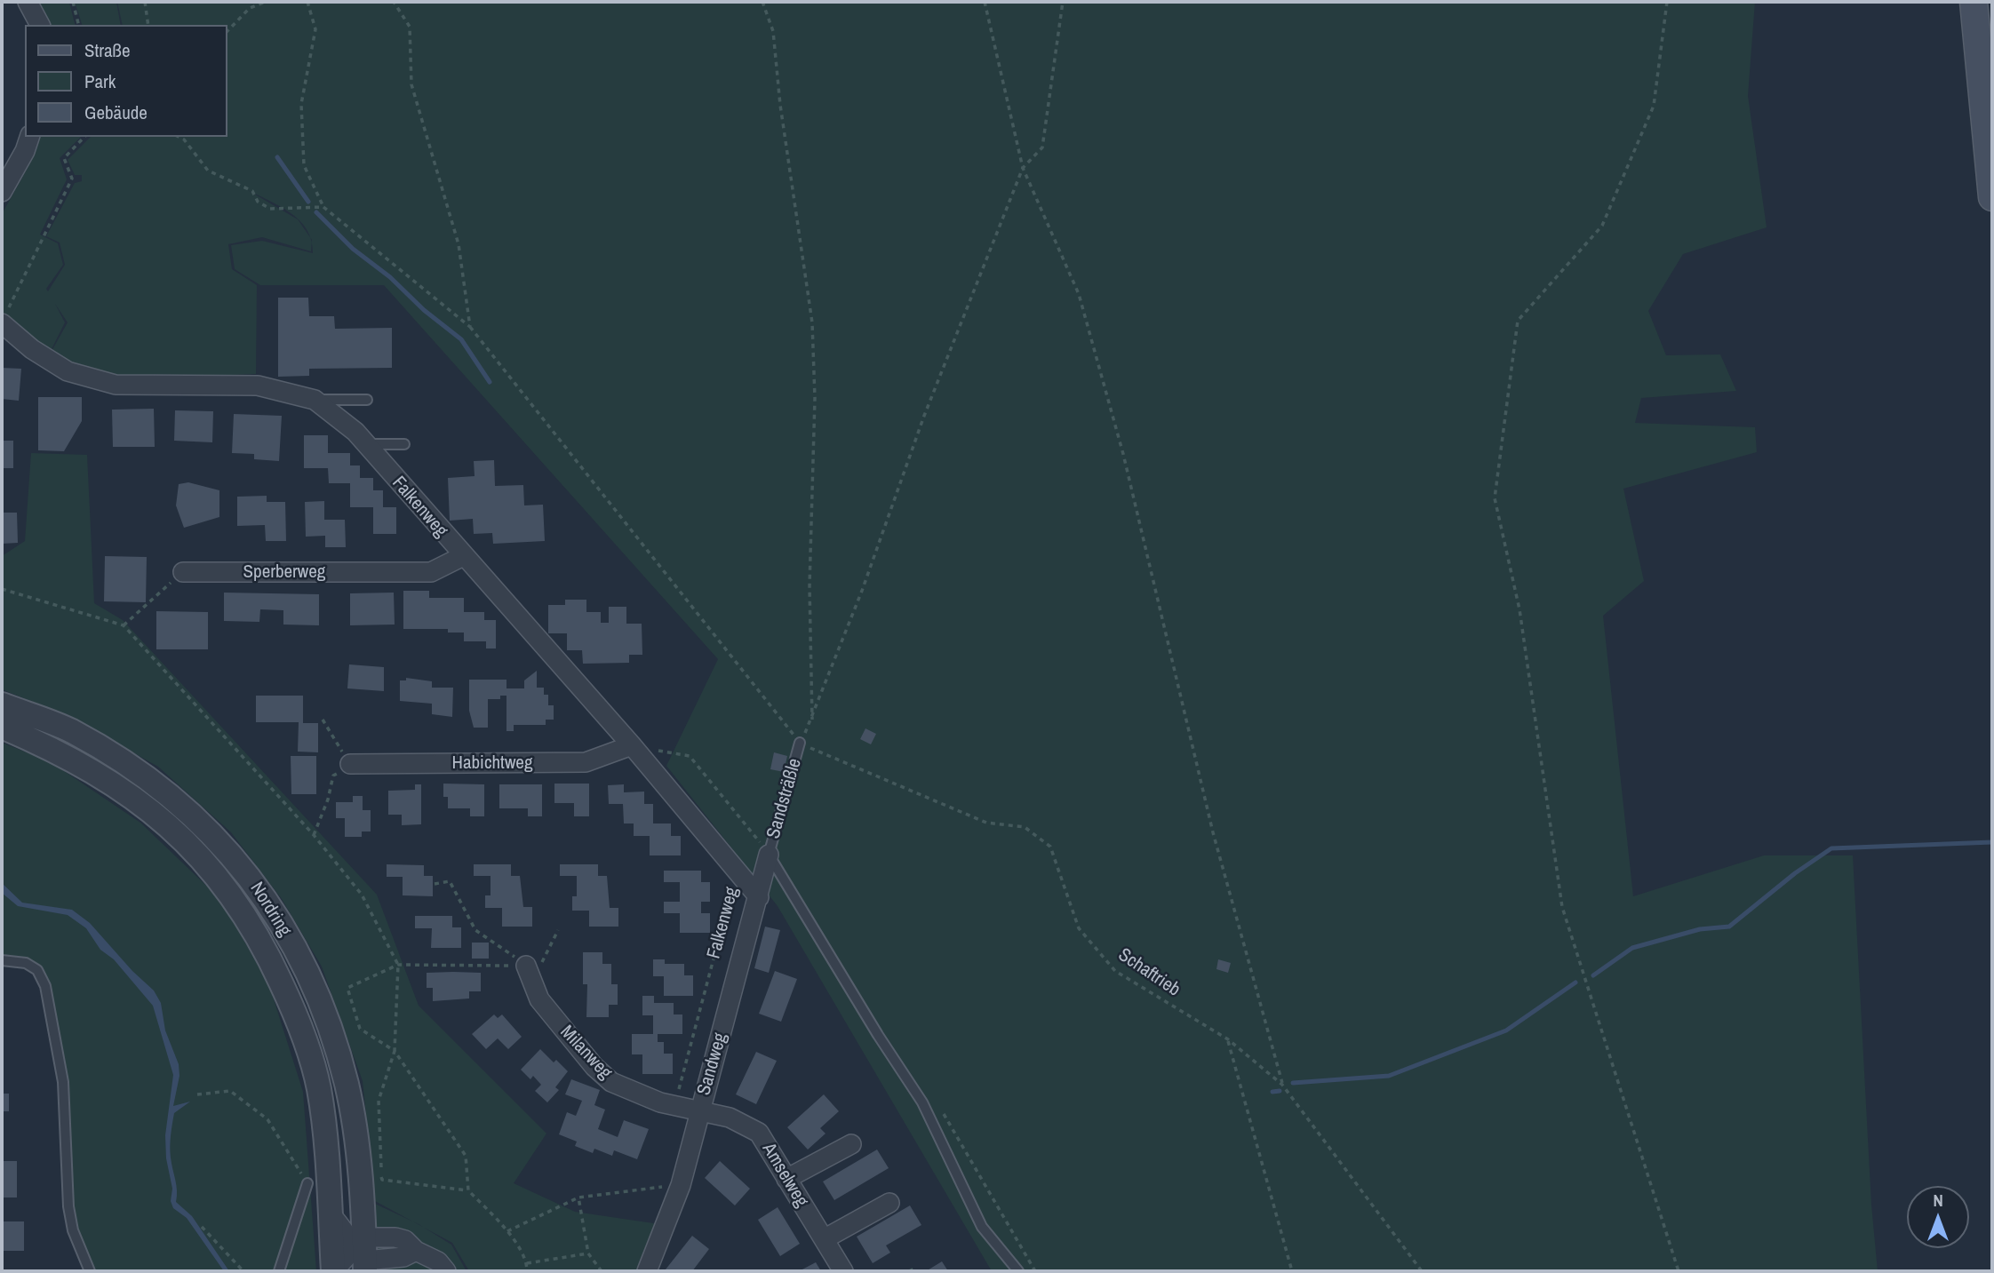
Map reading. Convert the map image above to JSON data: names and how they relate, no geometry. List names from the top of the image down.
{
  "streets": {
    "street": [
      "Falkenweg",
      "Sperberweg",
      "Habichtweg",
      "Nordring",
      "Milanweg",
      "Sandweg",
      "Amselweg"
    ],
    "lane": ["Sandsträßle"],
    "path": ["Schaftrieb"]
  },
  "crossings": [
    ["Falkenweg", "Sperberweg"],
    ["Falkenweg", "Habichtweg"],
    ["Falkenweg", "Milanweg"],
    ["Falkenweg", "Sandweg"],
    ["Sandsträßle", "Schaftrieb"],
    ["Sandsträßle", "Sandweg"],
    ["Milanweg", "Sandweg"],
    ["Milanweg", "Amselweg"],
    ["Sandweg", "Amselweg"]
  ],
  "legend": ["Straße", "Park", "Gebäude"],
  "north": "top"
}
